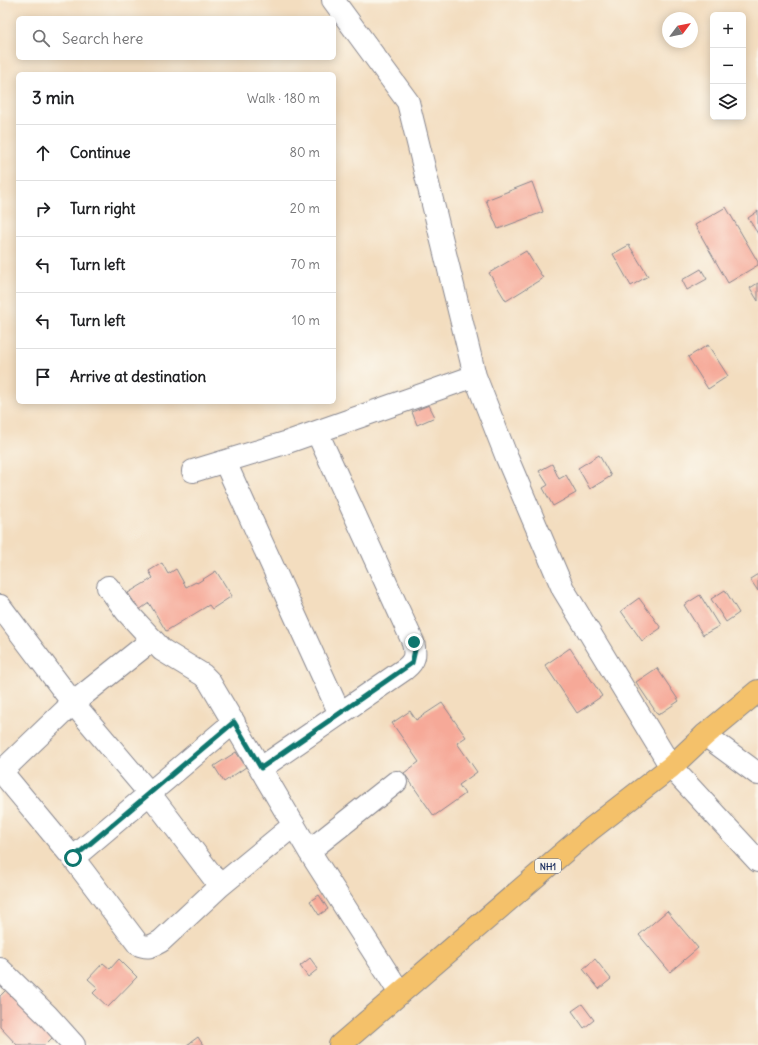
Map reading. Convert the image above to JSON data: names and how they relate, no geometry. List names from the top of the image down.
{
  "streets": {
    "highway": ["NH1"]
  },
  "north": "top right",
  "page": {
    "map_buttons": ["+", "−"],
    "search": "Search here",
    "heading": ["3 min", "Walk · 180 m"],
    "list": [
      ["Continue", "80 m"],
      ["Turn right", "20 m"],
      ["Turn left", "70 m"],
      ["Turn left", "10 m"],
      "Arrive at destination"
    ]
  }
}
